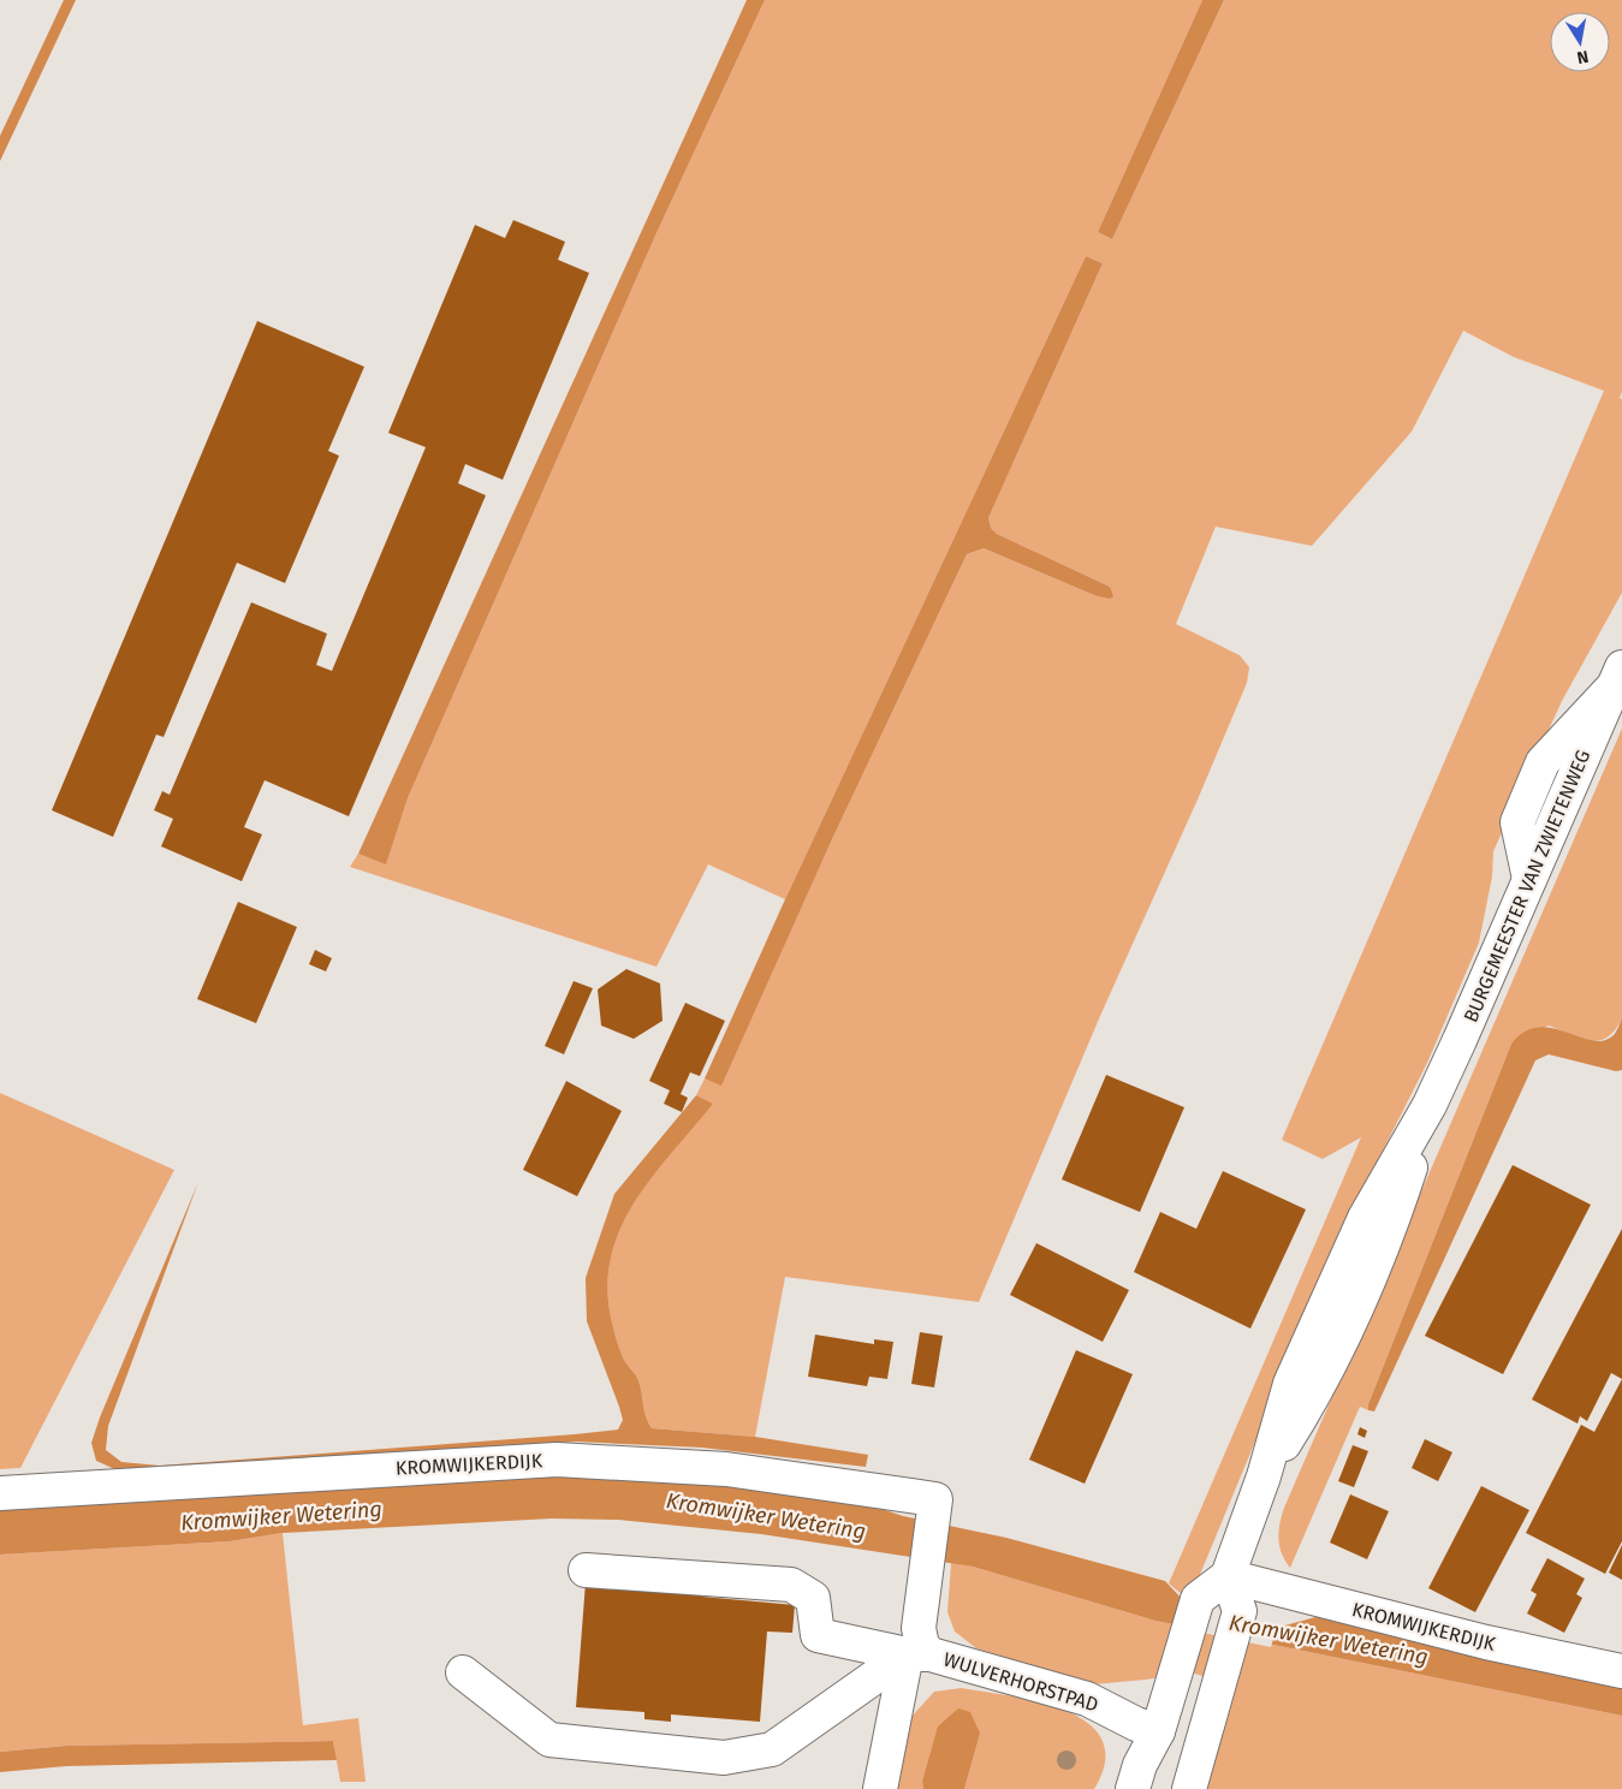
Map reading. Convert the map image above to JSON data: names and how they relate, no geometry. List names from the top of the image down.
{
  "streets": {
    "street": ["BURGEMEESTER VAN ZWIETENWEG", "KROMWIJKERDIJK", "WULVERHORSTPAD"]
  },
  "crossings": [
    ["BURGEMEESTER VAN ZWIETENWEG", "KROMWIJKERDIJK"],
    ["KROMWIJKERDIJK", "WULVERHORSTPAD"]
  ],
  "water": ["Kromwijker Wetering"],
  "north": "bottom"
}
